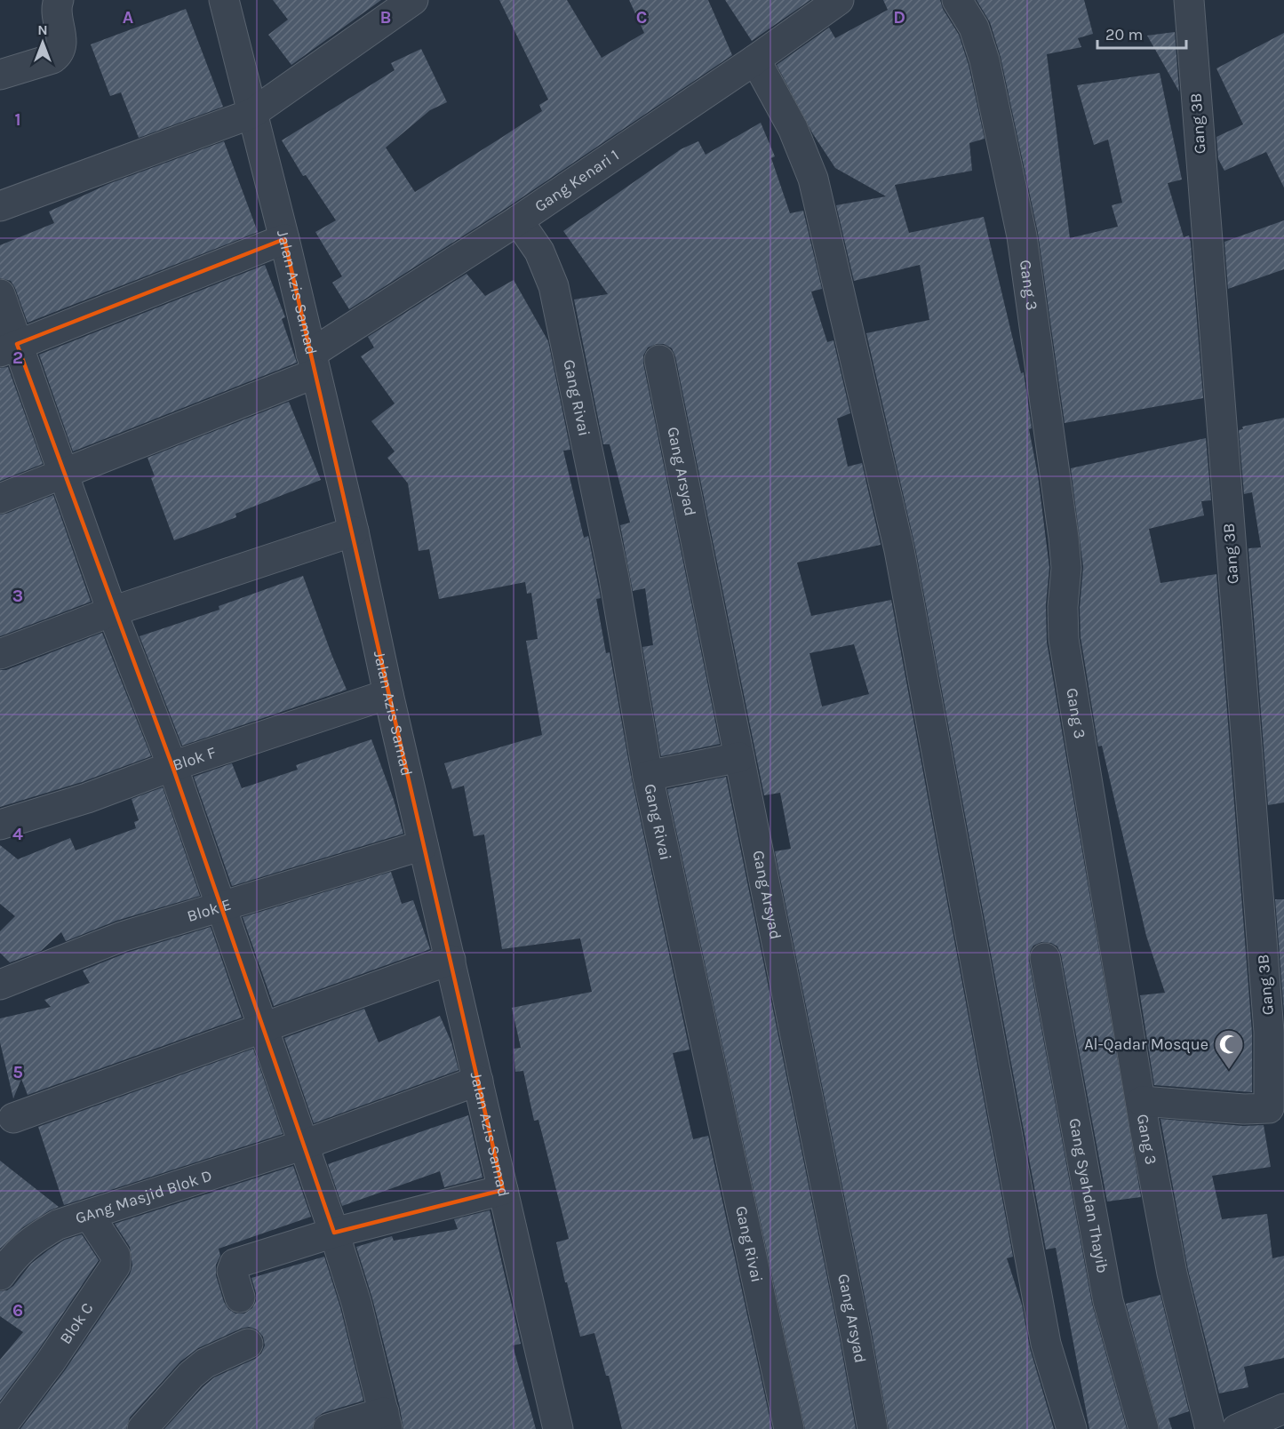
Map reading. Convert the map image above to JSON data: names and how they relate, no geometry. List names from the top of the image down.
{
  "streets": {
    "street": [
      "Gang 3B",
      "Gang Kenari 1",
      "Gang 3",
      "Jalan Azis Samad",
      "Gang Rivai",
      "Gang Arsyad",
      "Blok F",
      "Blok E",
      "Gang Syahdan Thayib",
      "GAng Masjid Blok D",
      "Blok C"
    ]
  },
  "crossings": [
    ["Gang 3B", "Gang 3"],
    ["Gang Kenari 1", "Jalan Azis Samad"],
    ["Gang Kenari 1", "Gang Rivai"],
    ["Jalan Azis Samad", "Blok F"],
    ["Jalan Azis Samad", "Blok E"],
    ["Jalan Azis Samad", "GAng Masjid Blok D"],
    ["GAng Masjid Blok D", "Blok C"]
  ],
  "places": {
    "mosque": ["Al-Qadar Mosque"]
  },
  "scale_bar": "20 m",
  "north": "top",
  "grid": {
    "columns": [
      "A",
      "B",
      "C",
      "D"
    ],
    "rows": [
      "1",
      "2",
      "3",
      "4",
      "5",
      "6"
    ]
  }
}
